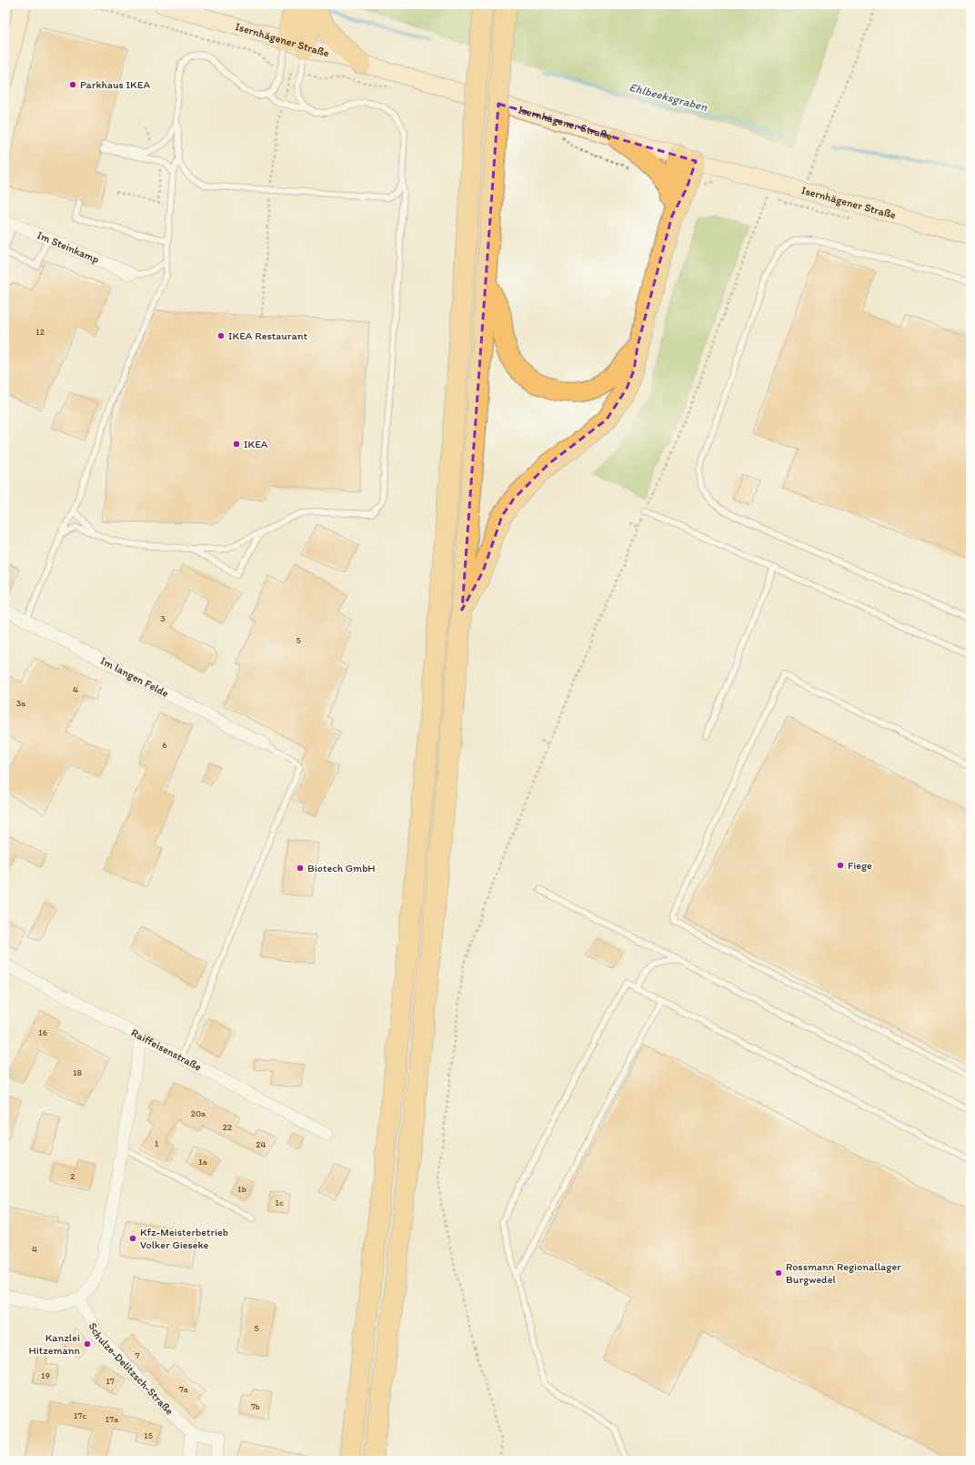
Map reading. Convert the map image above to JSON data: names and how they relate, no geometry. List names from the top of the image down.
{
  "streets": {
    "main road": ["Isernhägener Straße"],
    "street": [
      "Im Steinkamp",
      "Im langen Felde",
      "Raiffeisenstraße",
      "Schulze-Delitzsch-Straße"
    ]
  },
  "water": ["Ehlbeeksgraben"],
  "places": [
    "Parkhaus IKEA",
    "IKEA Restaurant",
    "IKEA",
    "Fiege",
    "Biotech GmbH",
    "Kfz-Meisterbetrieb Volker Gieseke",
    "Rossmann Regionallager Burgwedel",
    "Kanzlei Hitzemann"
  ],
  "house_numbers": [
    "12",
    "3",
    "5",
    "4",
    "3a",
    "6",
    "16",
    "18",
    "20a",
    "22",
    "1",
    "24",
    "1a",
    "2",
    "1b",
    "1c",
    "4",
    "5",
    "7",
    "19",
    "17",
    "7a",
    "7b",
    "17c",
    "17a",
    "15"
  ]
}
